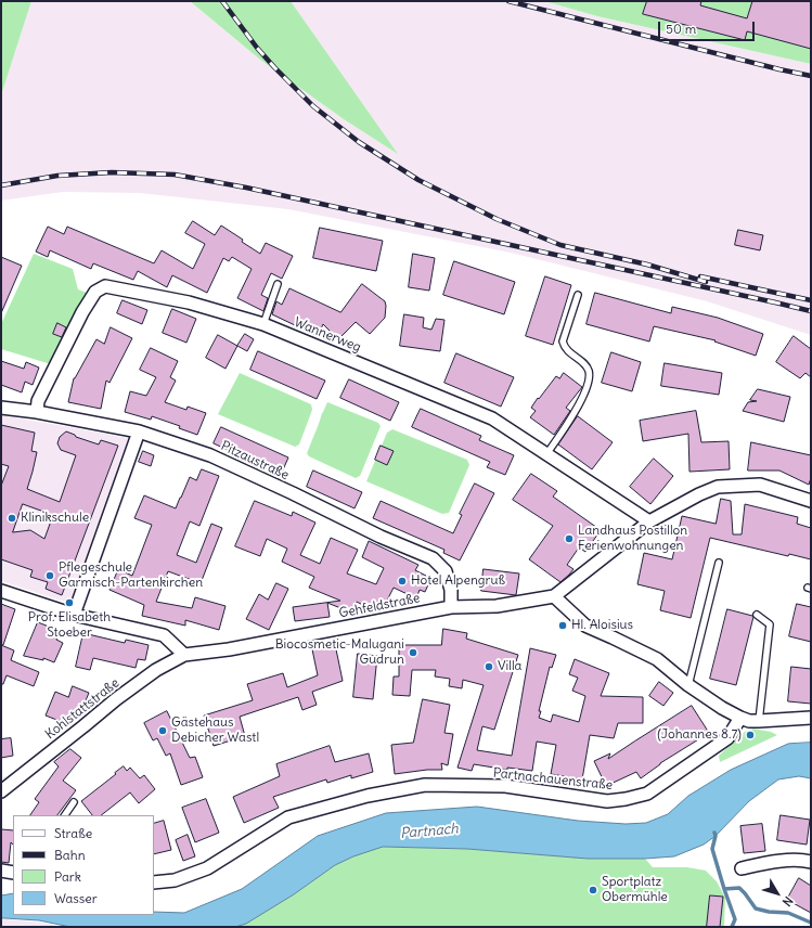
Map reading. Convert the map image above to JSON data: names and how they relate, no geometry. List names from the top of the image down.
{
  "streets": {
    "street": [
      "Wannerweg",
      "Pitzaustraße",
      "Gehfeldstraße",
      "Kohlstattstraße",
      "Partnachauenstraße"
    ]
  },
  "crossings": [
    ["Wannerweg", "Pitzaustraße"],
    ["Pitzaustraße", "Gehfeldstraße"],
    ["Gehfeldstraße", "Kohlstattstraße"]
  ],
  "water": ["Partnach"],
  "places": [
    "Klinikschule",
    "Landhaus Postillon Ferienwohnungen",
    "Pflegeschule Garmisch-Partenkirchen",
    "Hotel Alpengruß",
    "Prof. Elisabeth Stoeber",
    "Hl. Aloisius",
    "Biocosmetic-Malugani Gudrun",
    "Villa",
    "Gästehaus Debicher Wastl",
    "(Johannes 8.7)",
    "Sportplatz Obermühle"
  ],
  "legend": [
    "Straße",
    "Bahn",
    "Park",
    "Wasser"
  ],
  "scale_bar": "50 m",
  "north": "bottom right"
}
